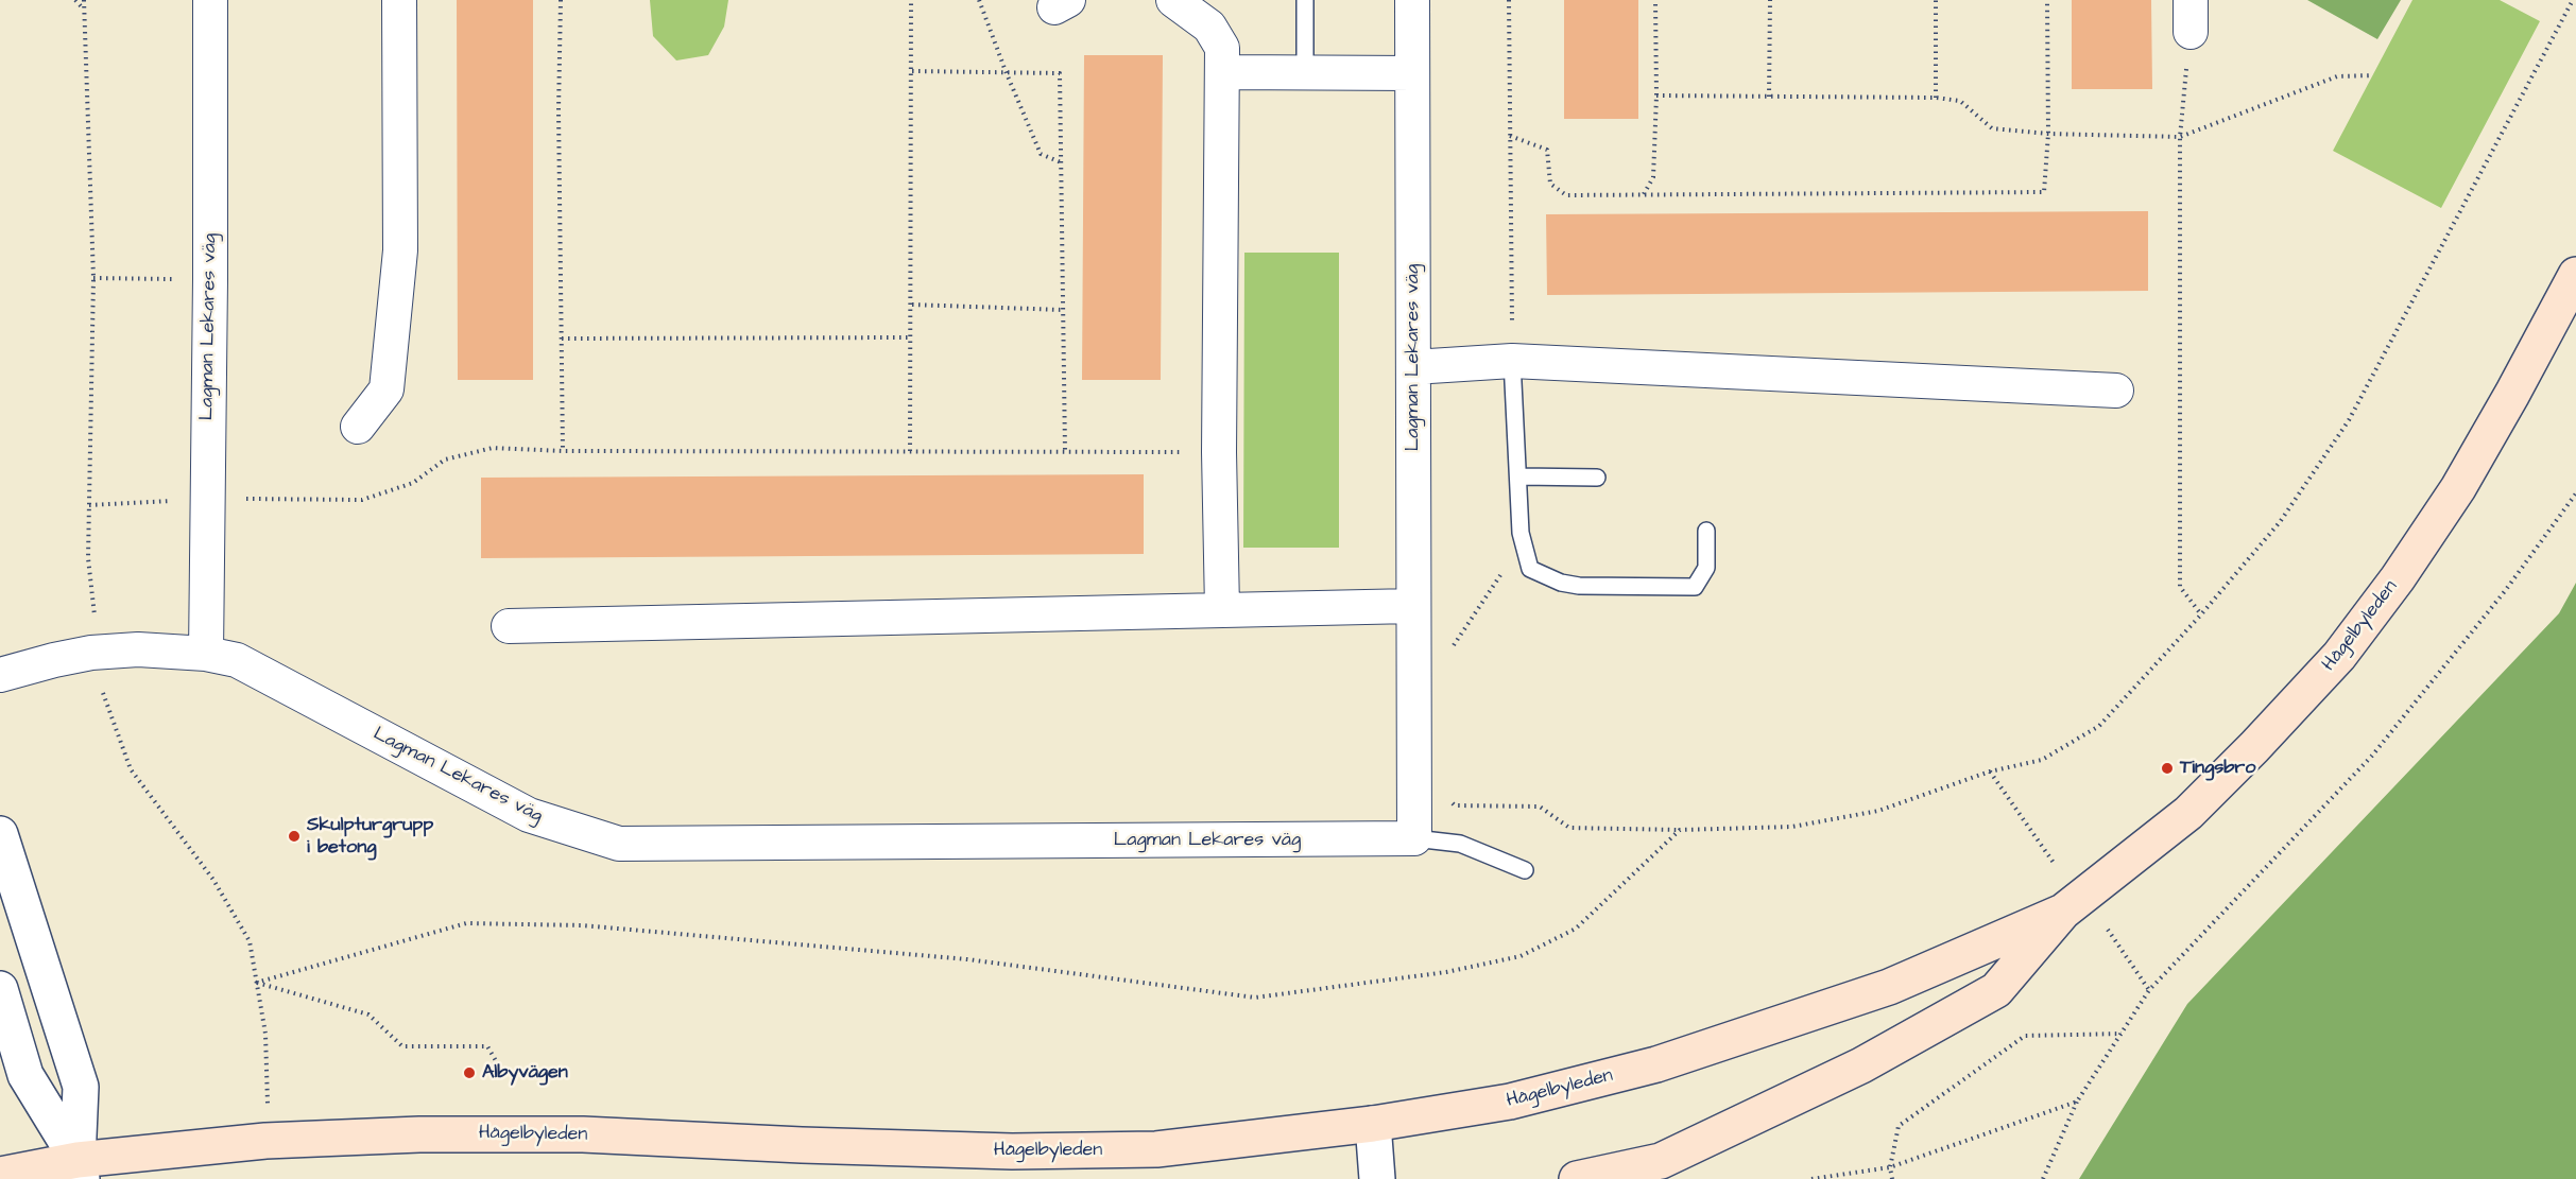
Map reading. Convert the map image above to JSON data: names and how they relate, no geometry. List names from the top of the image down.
{
  "streets": {
    "main road": ["Hågelbyleden"],
    "street": ["Lagman Lekares väg"]
  },
  "places": ["Tingsbro", "Skulpturgrupp i betong", "Albyvägen"]
}
